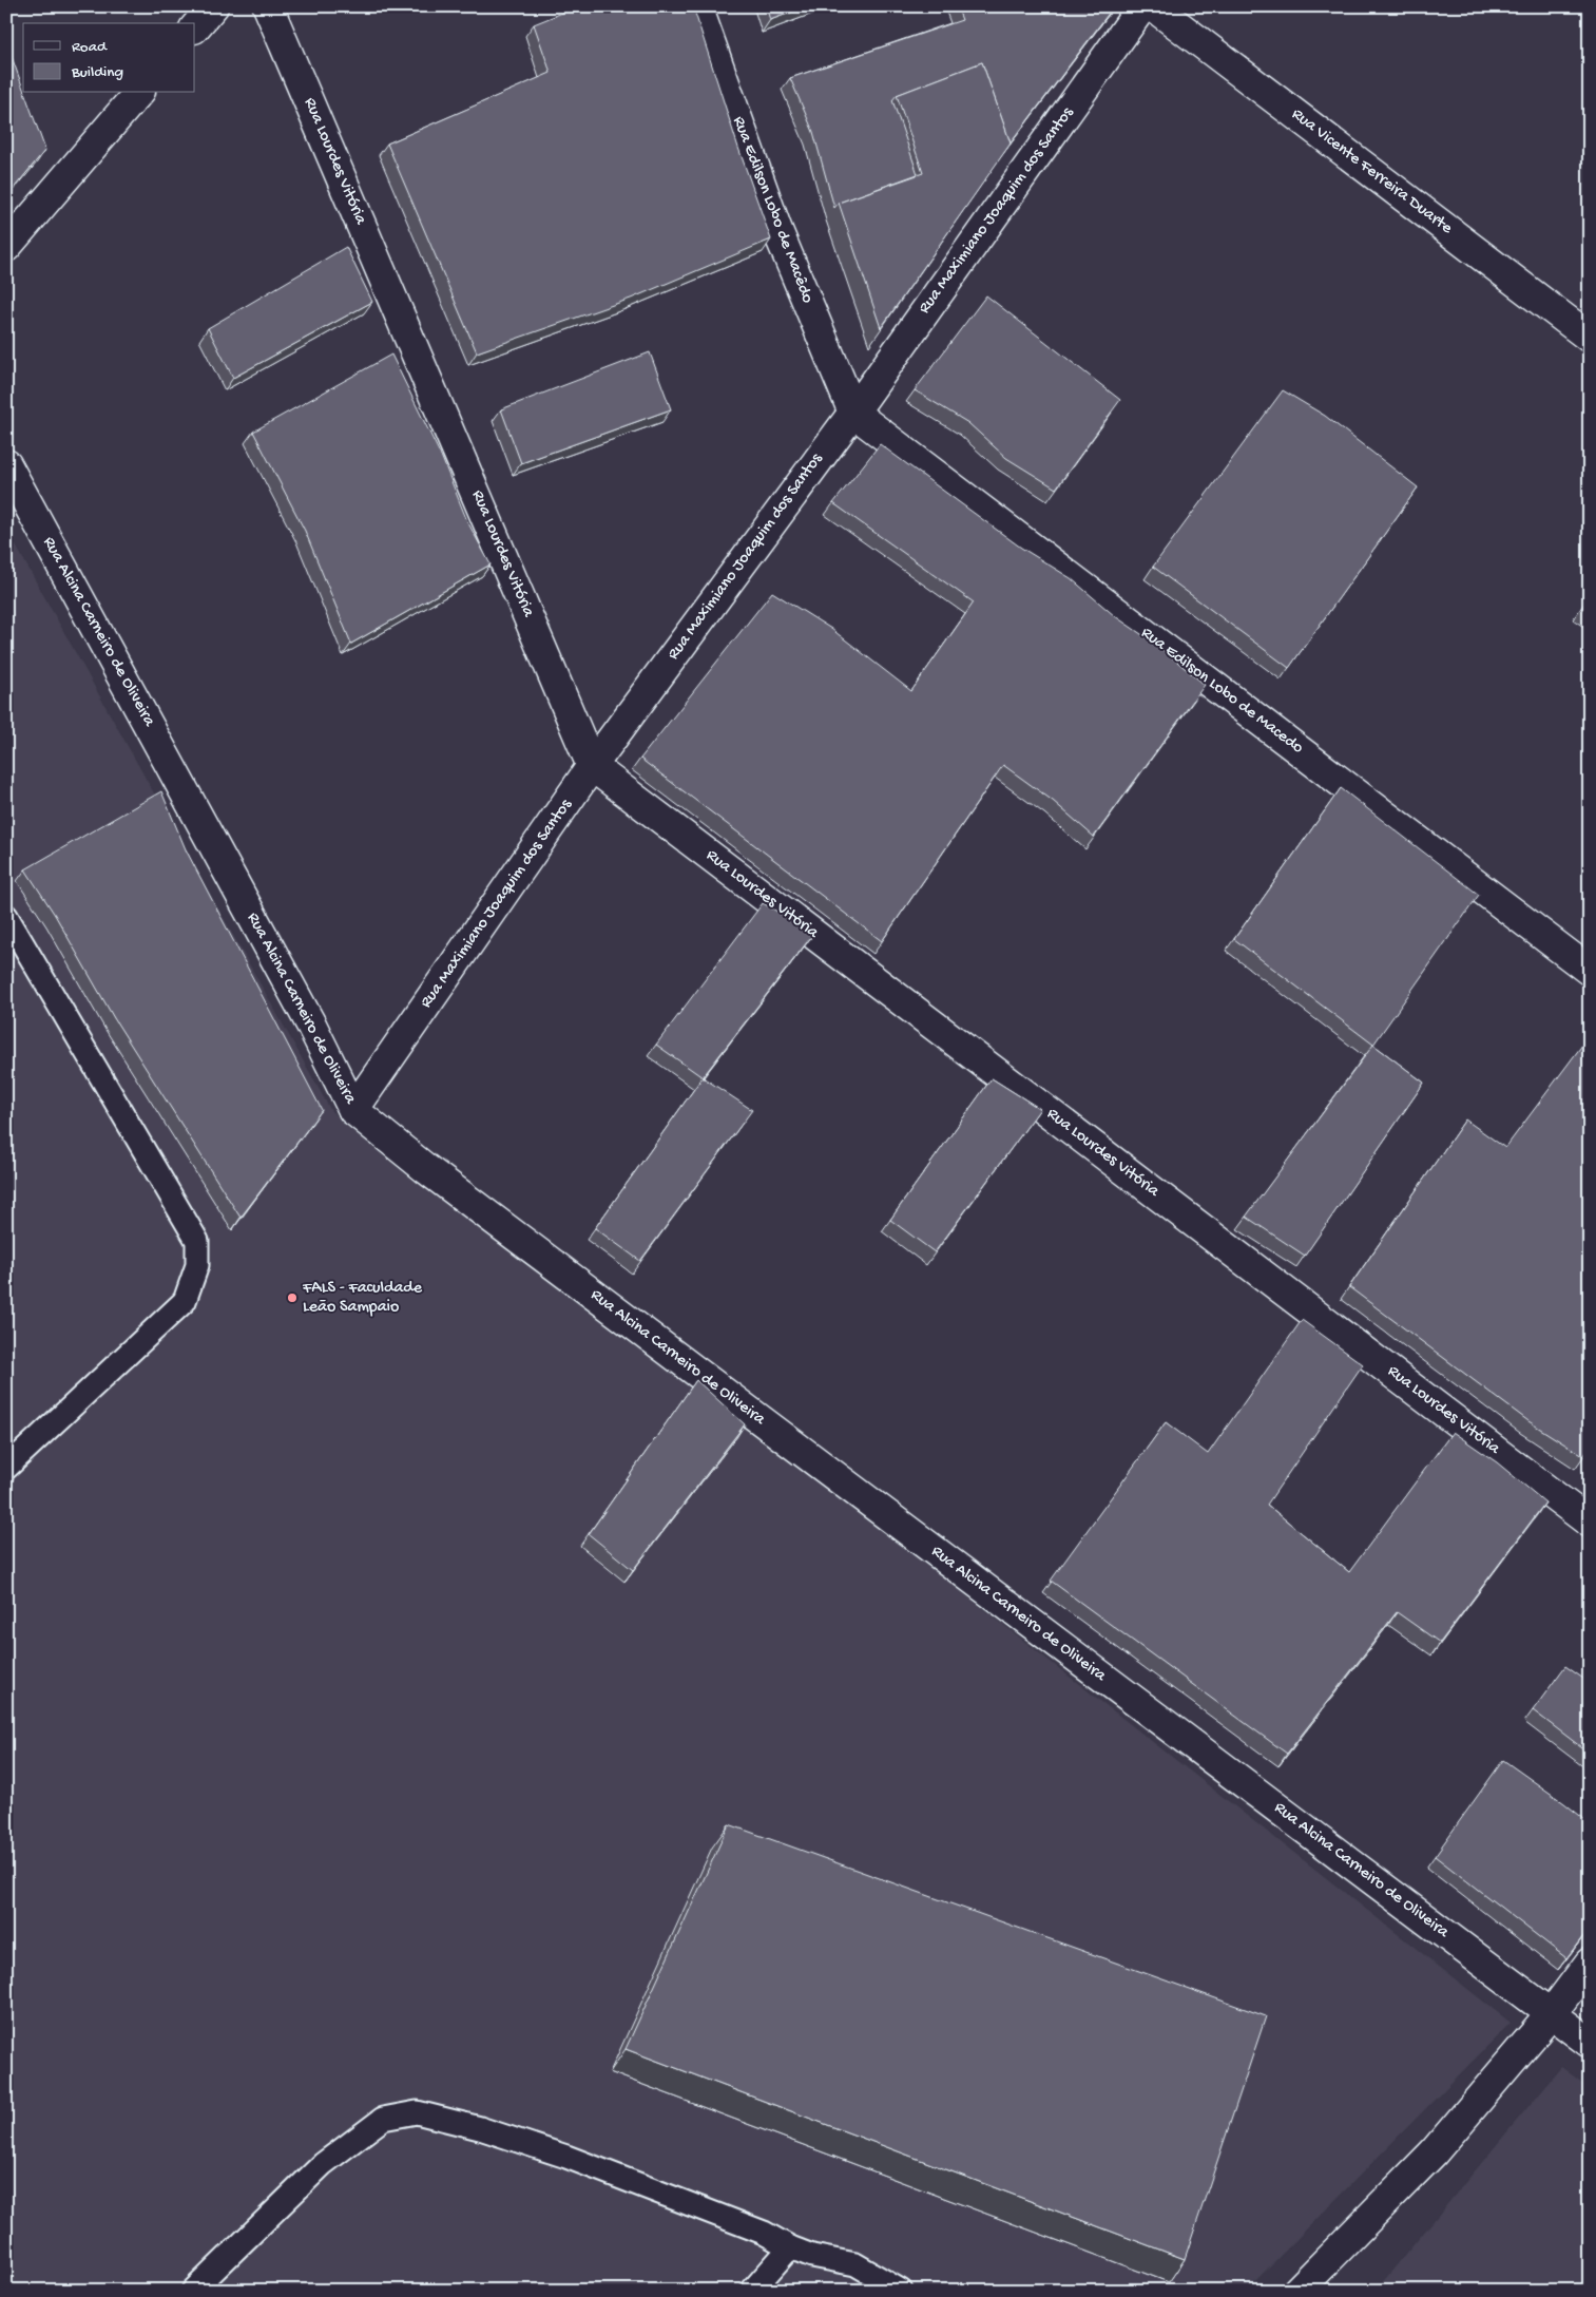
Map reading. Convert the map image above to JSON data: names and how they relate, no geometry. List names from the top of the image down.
{
  "streets": {
    "street": [
      "Rua Lourdes Vitória",
      "Rua Vicente Ferreira Duarte",
      "Rua Edilson Lobo de Macêdo",
      "Rua Maximiano Joaquim dos Santos",
      "Rua Alcina Carneiro de Oliveira",
      "Rua Edilson Lobo de Macedo"
    ]
  },
  "crossings": [
    ["Rua Lourdes Vitória", "Rua Maximiano Joaquim dos Santos"],
    ["Rua Edilson Lobo de Macêdo", "Rua Maximiano Joaquim dos Santos"],
    ["Rua Edilson Lobo de Macêdo", "Rua Edilson Lobo de Macedo"],
    ["Rua Maximiano Joaquim dos Santos", "Rua Alcina Carneiro de Oliveira"],
    ["Rua Maximiano Joaquim dos Santos", "Rua Edilson Lobo de Macedo"]
  ],
  "places": ["FALS - Faculdade Leão Sampaio"],
  "legend": ["Road", "Building"]
}
